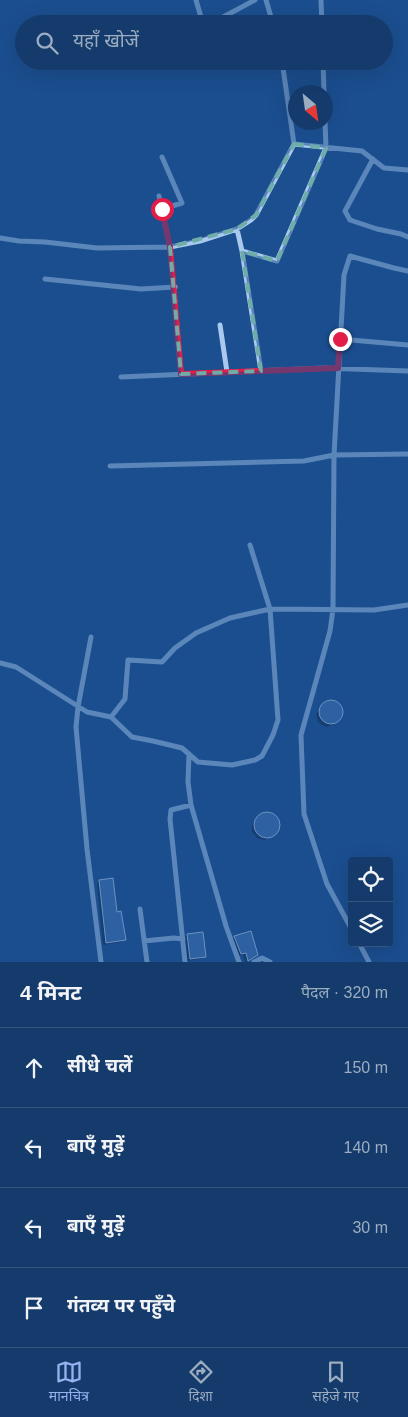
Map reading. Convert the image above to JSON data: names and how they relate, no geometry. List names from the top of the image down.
{
  "north": "bottom right",
  "page": {
    "search": "यहाँ खोजें",
    "heading": ["4 मिनट", "पैदल · 320 m"],
    "list": [
      ["सीधे चलें", "150 m"],
      ["बाएँ मुड़ें", "140 m"],
      ["बाएँ मुड़ें", "30 m"],
      "गंतव्य पर पहुँचे"
    ],
    "nav": ["मानचित्र", "दिशा", "सहेजे गए"]
  }
}
